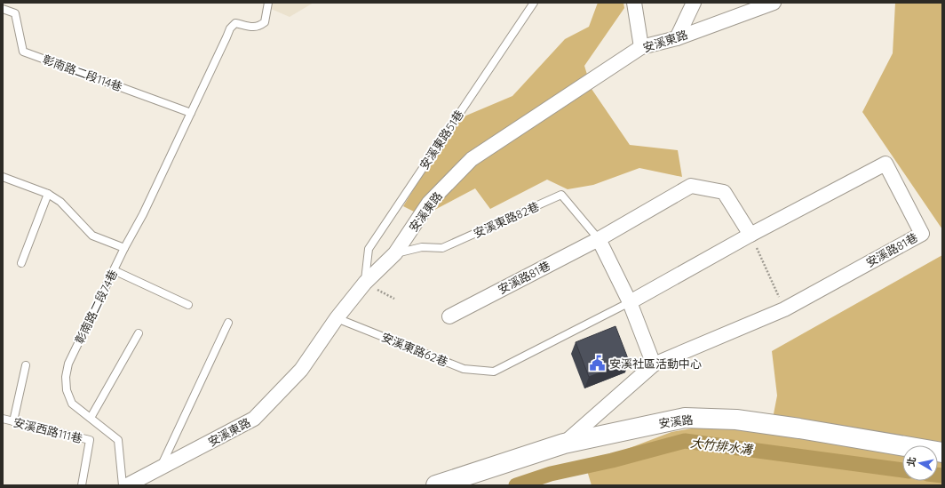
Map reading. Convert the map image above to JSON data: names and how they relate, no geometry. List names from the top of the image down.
{
  "streets": {
    "street": ["安溪東路", "安溪路81巷", "安溪路"],
    "lane": [
      "彰南路二段114巷",
      "安溪東路51巷",
      "安溪東路82巷",
      "彰南路二段74巷",
      "安溪東路62巷",
      "安溪西路111巷"
    ]
  },
  "crossings": [
    ["安溪東路", "安溪東路51巷"],
    ["安溪東路", "安溪東路82巷"],
    ["安溪東路", "安溪東路62巷"],
    ["彰南路二段114巷", "彰南路二段74巷"],
    ["安溪東路82巷", "安溪路81巷"],
    ["安溪路81巷", "安溪東路62巷"],
    ["安溪路81巷", "安溪路"]
  ],
  "water": ["大竹排水溝"],
  "places": {
    "public building": ["安溪社區活動中心"]
  },
  "north": "left"
}
